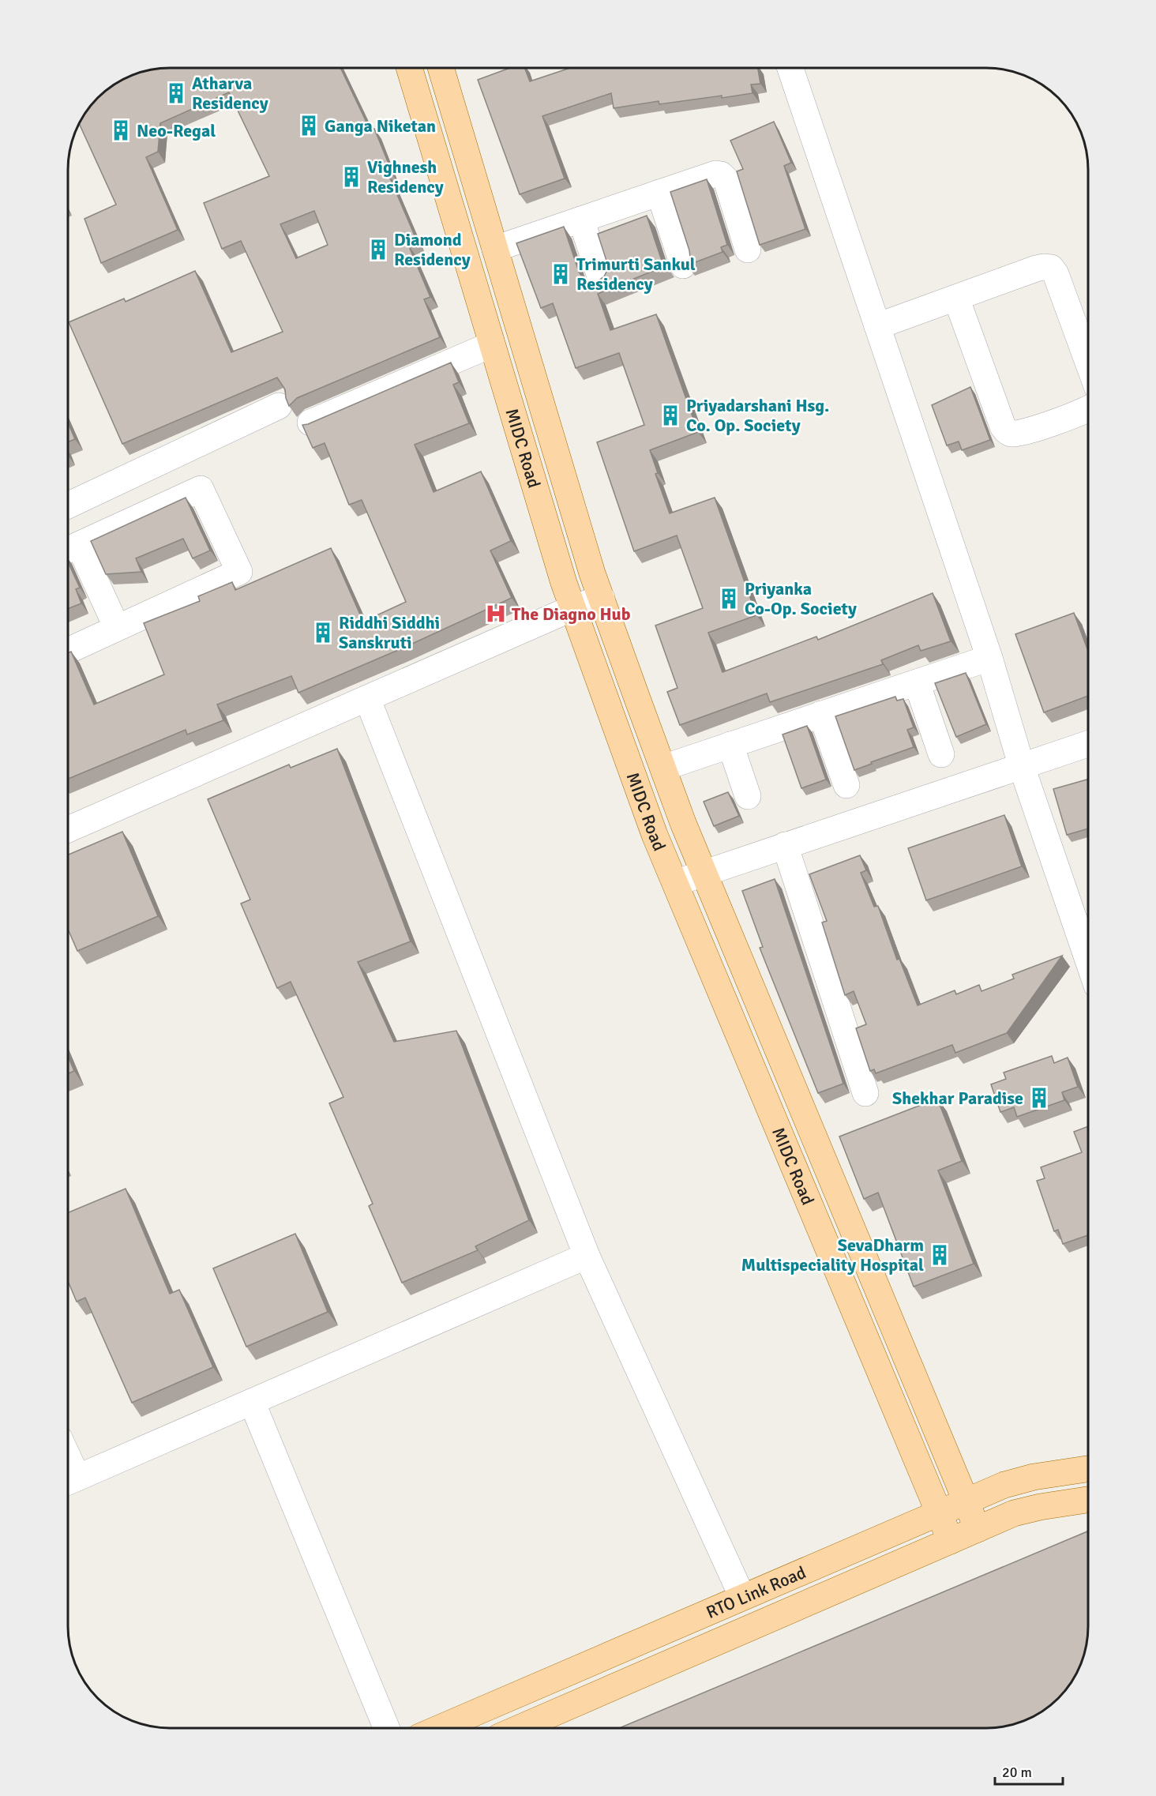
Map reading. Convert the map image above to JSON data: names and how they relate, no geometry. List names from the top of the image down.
{
  "streets": {
    "main road": ["MIDC Road", "RTO Link Road"]
  },
  "crossings": [
    ["MIDC Road", "RTO Link Road"]
  ],
  "places": {
    "building": [
      "Atharva Residency",
      "Ganga Niketan",
      "Neo-Regal",
      "Vighnesh Residency",
      "Diamond Residency",
      "Trimurti Sankul Residency",
      "Priyadarshani Hsg. Co. Op. Society",
      "Priyanka Co-Op. Society",
      "Riddhi Siddhi Sanskruti",
      "Shekhar Paradise",
      "SevaDharm Multispeciality Hospital"
    ],
    "hospital": ["The Diagno Hub"]
  },
  "scale_bar": "20 m"
}
